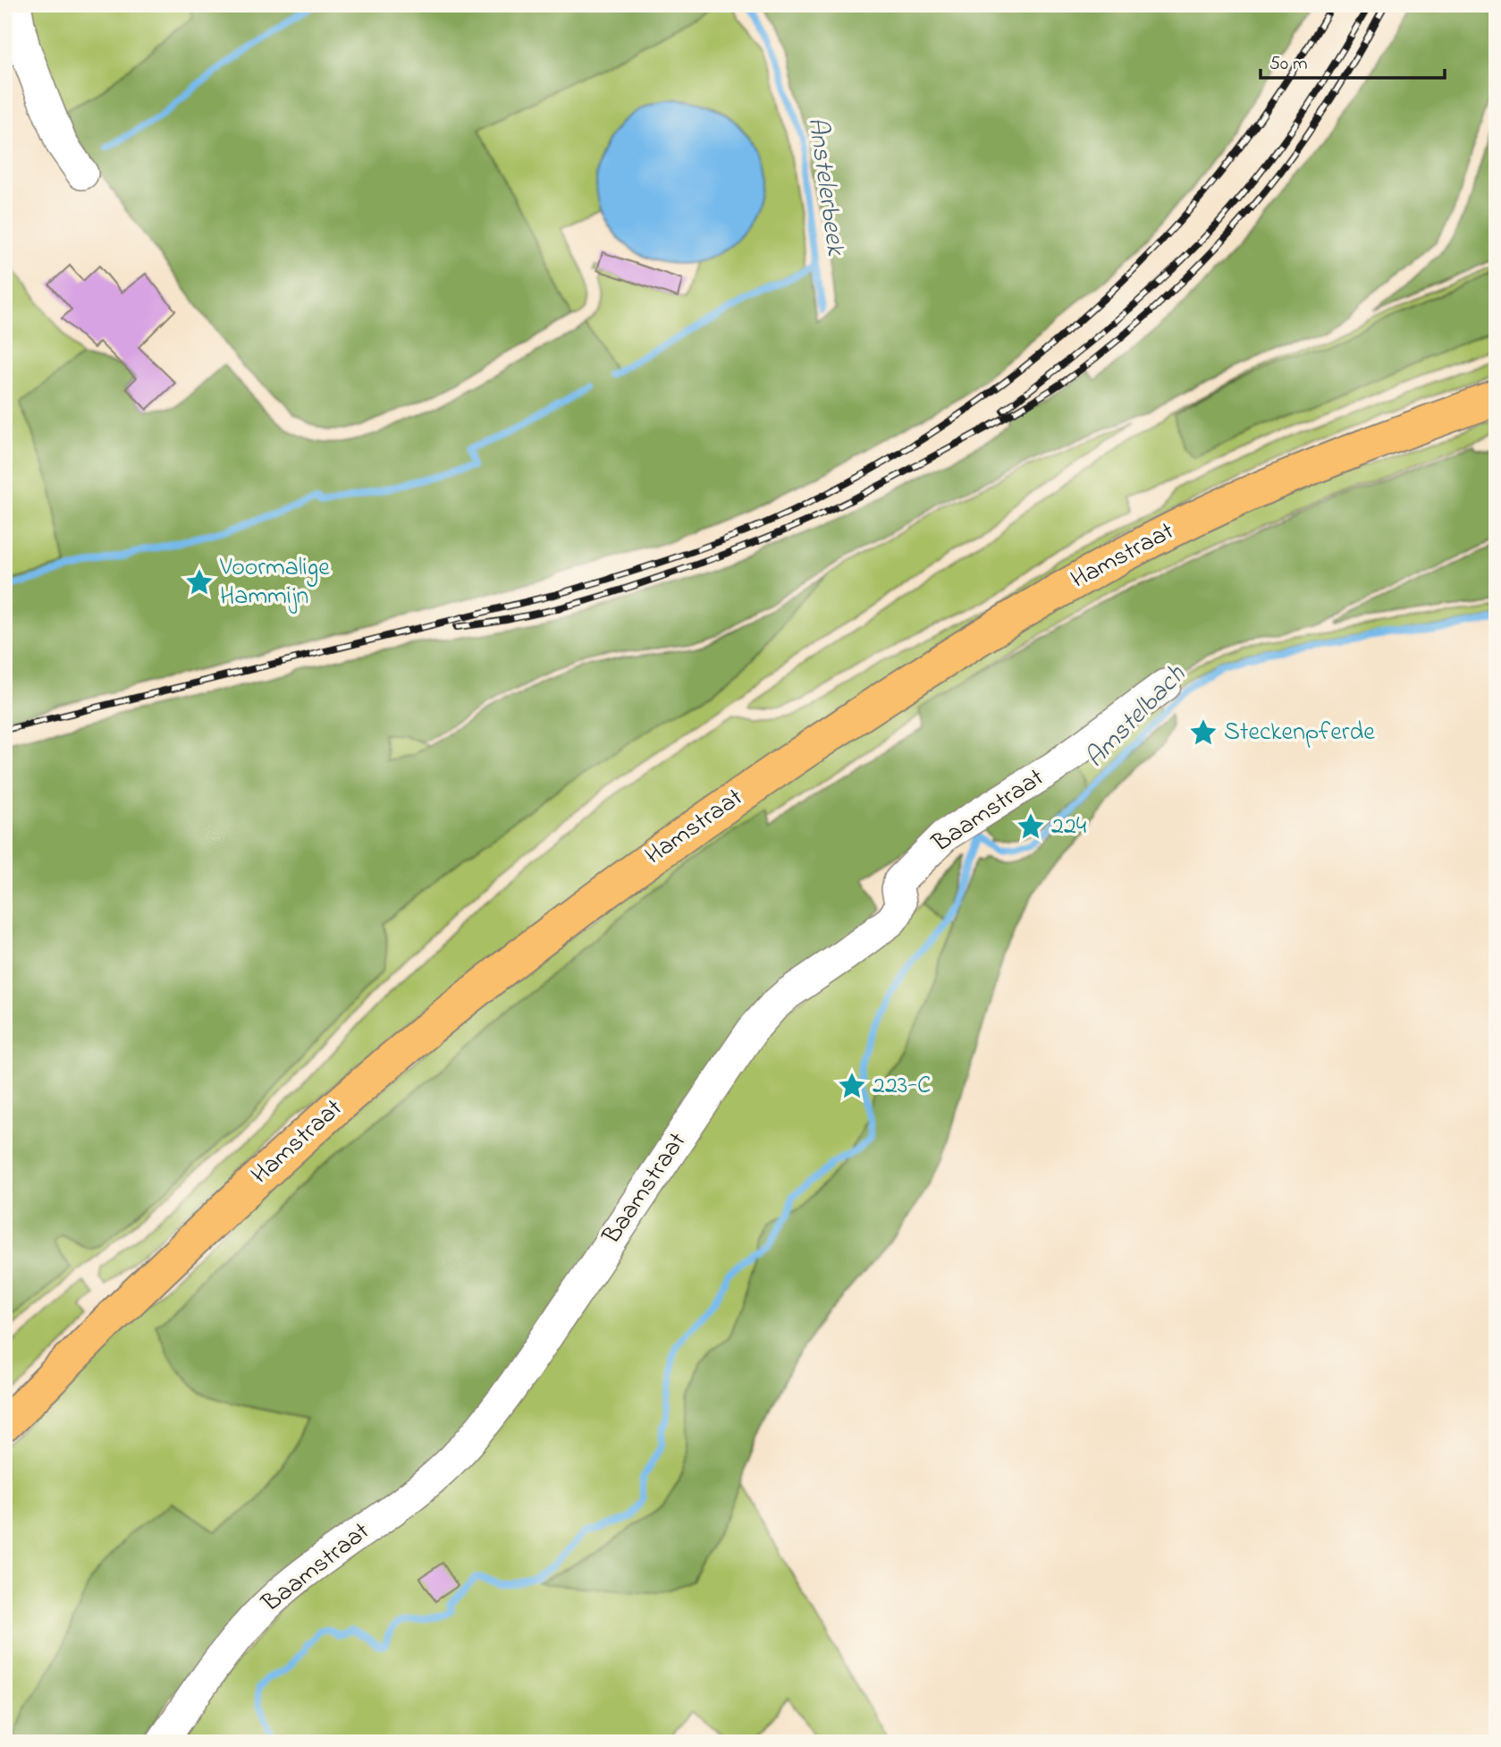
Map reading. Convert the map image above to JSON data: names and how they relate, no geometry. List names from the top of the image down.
{
  "streets": {
    "main road": ["Hamstraat"],
    "street": ["Baamstraat"]
  },
  "water": ["Anstelerbeek", "Amstelbach"],
  "places": {
    "place": [
      "Voormalige Hammijn",
      "Steckenpferde",
      "224",
      "223-C"
    ]
  },
  "scale_bar": "50 m"
}
